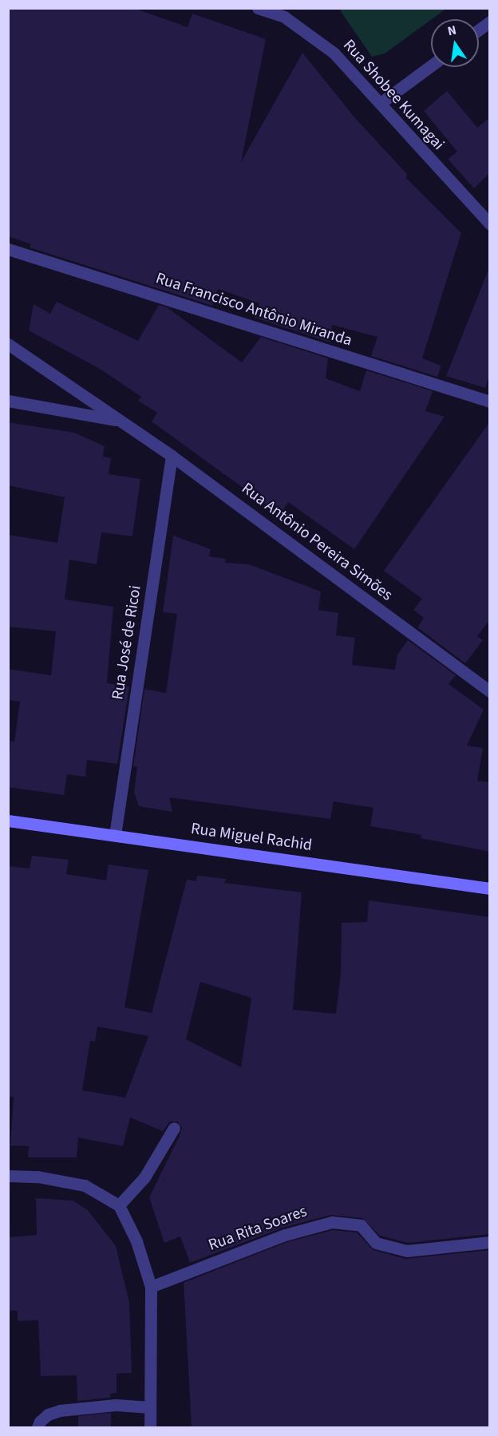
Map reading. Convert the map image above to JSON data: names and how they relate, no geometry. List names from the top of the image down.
{
  "streets": {
    "main road": ["Rua Miguel Rachid"],
    "street": [
      "Rua Shobee Kumagai",
      "Rua Francisco Antônio Miranda",
      "Rua Antônio Pereira Simões",
      "Rua José de Ricoi",
      "Rua Rita Soares"
    ]
  },
  "crossings": [
    ["Rua Antônio Pereira Simões", "Rua José de Ricoi"],
    ["Rua José de Ricoi", "Rua Miguel Rachid"]
  ],
  "north": "top"
}
